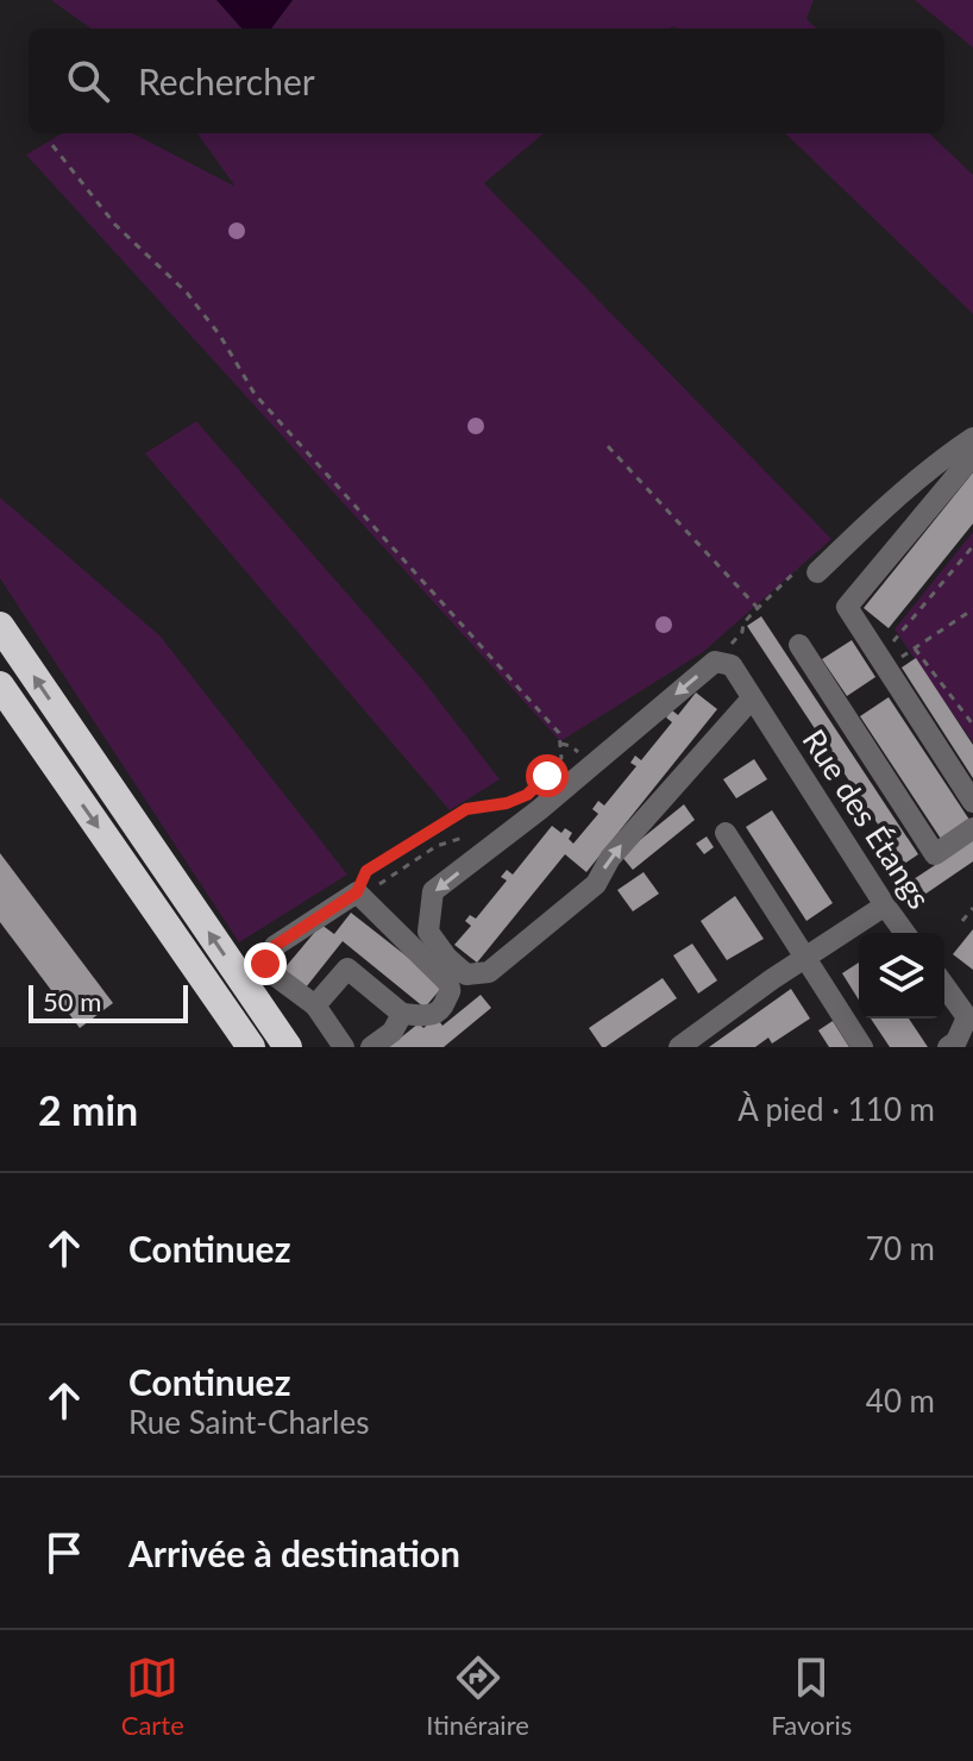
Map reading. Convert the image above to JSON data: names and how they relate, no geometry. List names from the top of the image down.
{
  "streets": {
    "street": ["Rue des Étangs"]
  },
  "scale_bar": "50 m",
  "page": {
    "search": "Rechercher",
    "scale": "50 m",
    "heading": ["2 min", "À pied · 110 m"],
    "list": [
      ["Continuez", "70 m"],
      ["Continuez", "Rue Saint-Charles", "40 m"],
      "Arrivée à destination"
    ],
    "nav": ["Carte", "Itinéraire", "Favoris"]
  }
}
